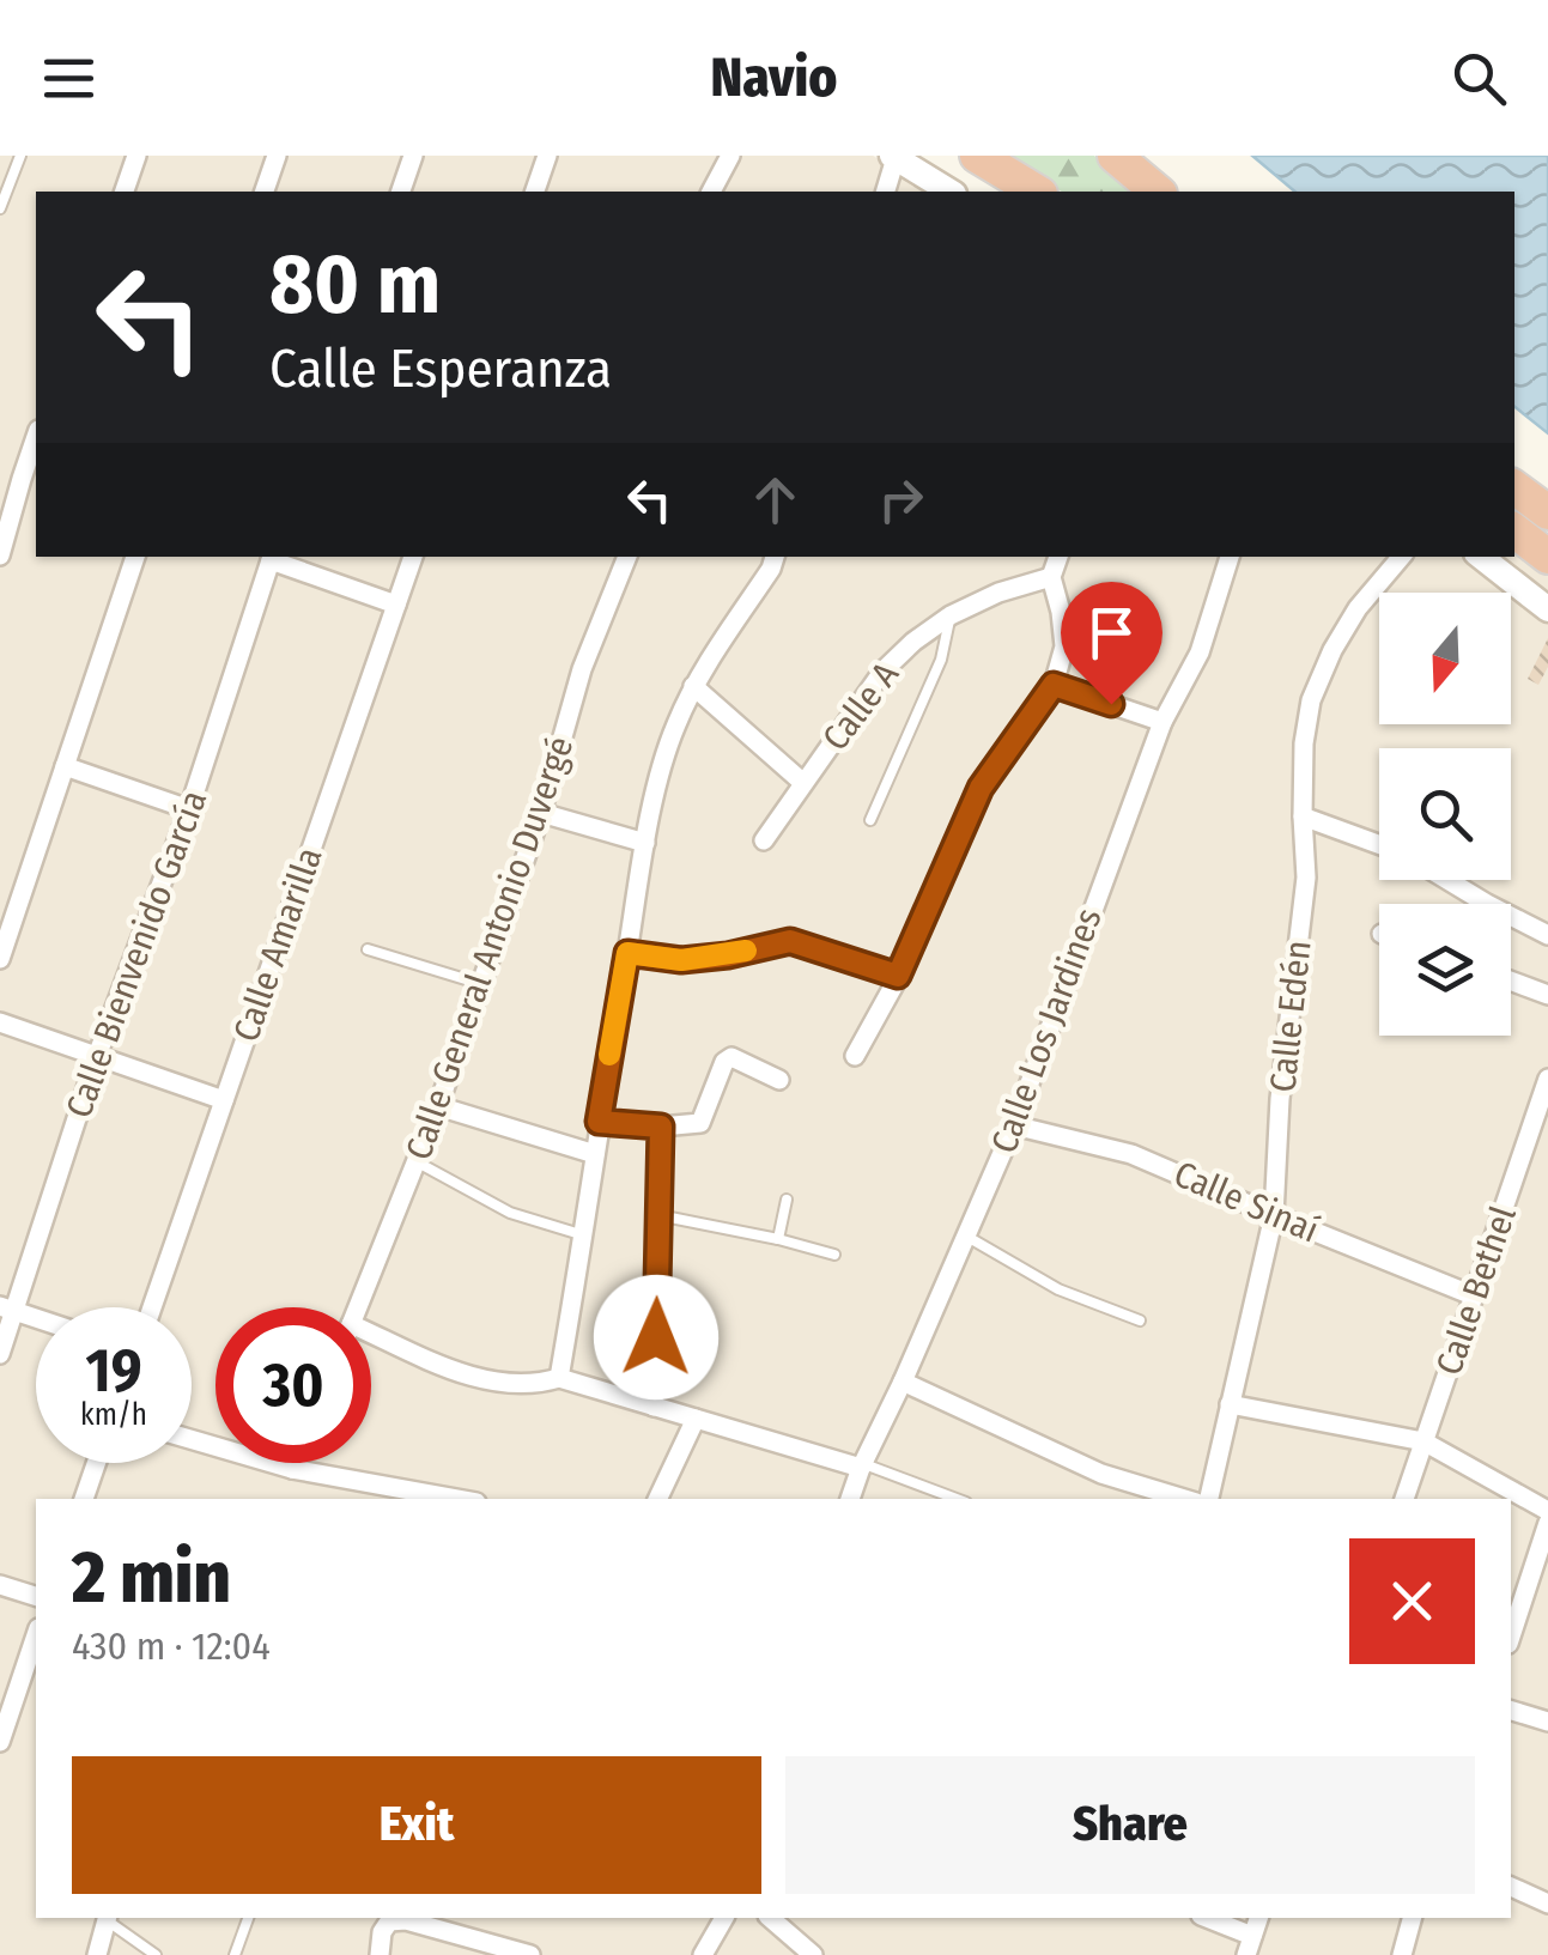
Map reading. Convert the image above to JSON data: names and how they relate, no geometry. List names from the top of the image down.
{
  "streets": {
    "street": [
      "Calle A",
      "Calle Amarilla",
      "Calle General Antonio Duvergé",
      "Calle Bienvenido García",
      "Calle Edén",
      "Calle Los Jardines",
      "Calle Sinaí",
      "Calle Bethel"
    ]
  },
  "crossings": [
    ["Calle Edén", "Calle Sinaí"],
    ["Calle Los Jardines", "Calle Sinaí"],
    ["Calle Sinaí", "Calle Bethel"]
  ],
  "north": "bottom",
  "page": {
    "header": "Navio",
    "turn": ["80 m", "Calle Esperanza"],
    "speed": "19 km/h",
    "limit": "30",
    "heading": ["2 min", "430 m · 12:04"],
    "buttons": ["Exit", "Share"]
  }
}
